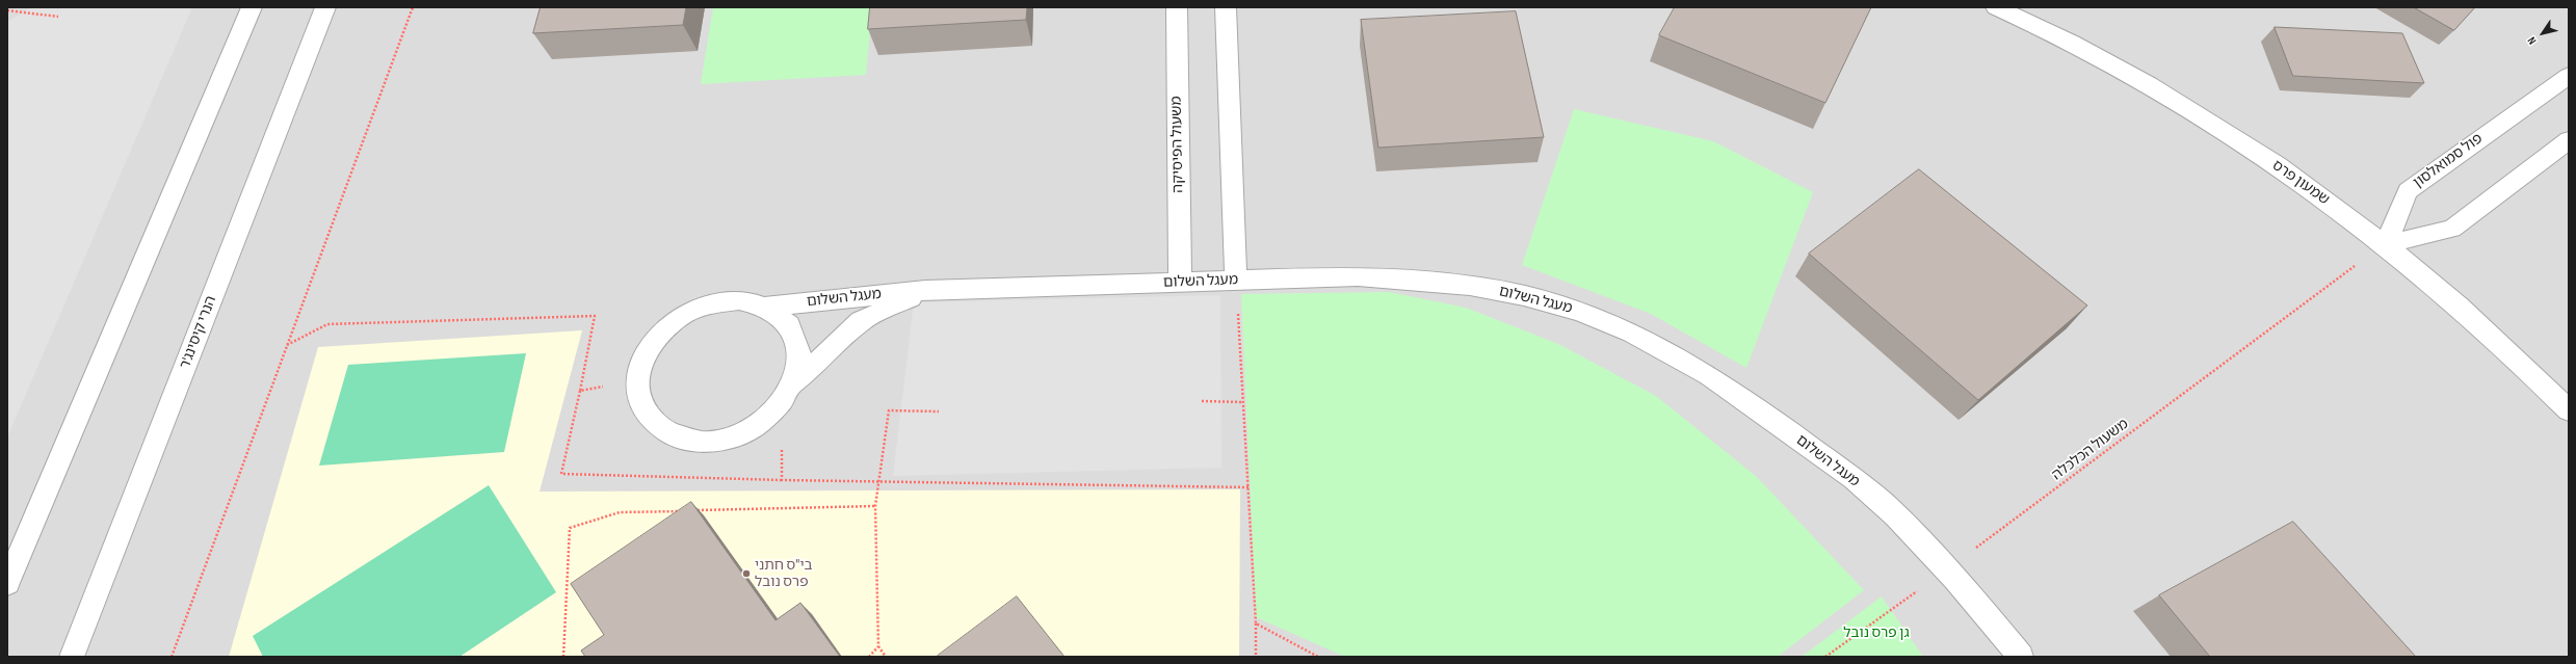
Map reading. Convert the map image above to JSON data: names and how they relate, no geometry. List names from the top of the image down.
{
  "streets": {
    "street": [
      "משעול הפיסיקה",
      "פול סמואלסון",
      "שמעון פרס",
      "מעגל השלום",
      "הנרי קיסינג'ר"
    ],
    "path": ["משעול הכלכלה"]
  },
  "crossings": [
    ["משעול הפיסיקה", "מעגל השלום"],
    ["פול סמואלסון", "שמעון פרס"],
    ["מעגל השלום", "משעול הכלכלה"]
  ],
  "parks": ["גן פרס נובל"],
  "places": ["בי\"ס חתני פרס נובל"],
  "north": "bottom left"
}
